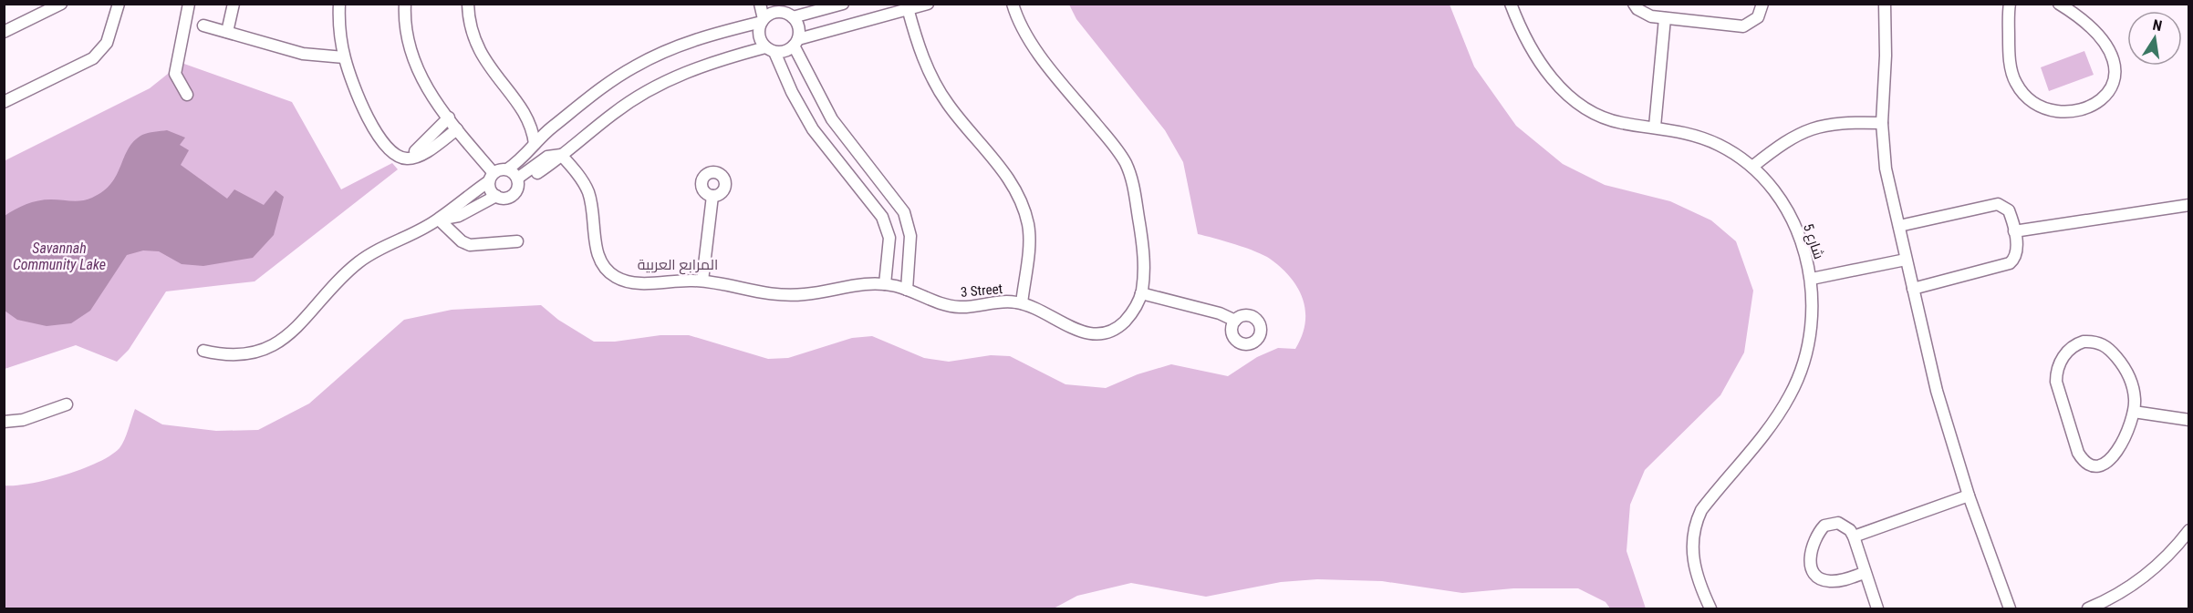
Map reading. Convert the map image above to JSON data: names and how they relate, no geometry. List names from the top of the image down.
{
  "streets": {
    "street": ["شارع 5", "3 Street"]
  },
  "districts": ["المرابع العربية"],
  "water": ["Savannah Community Lake"],
  "north": "top"
}
